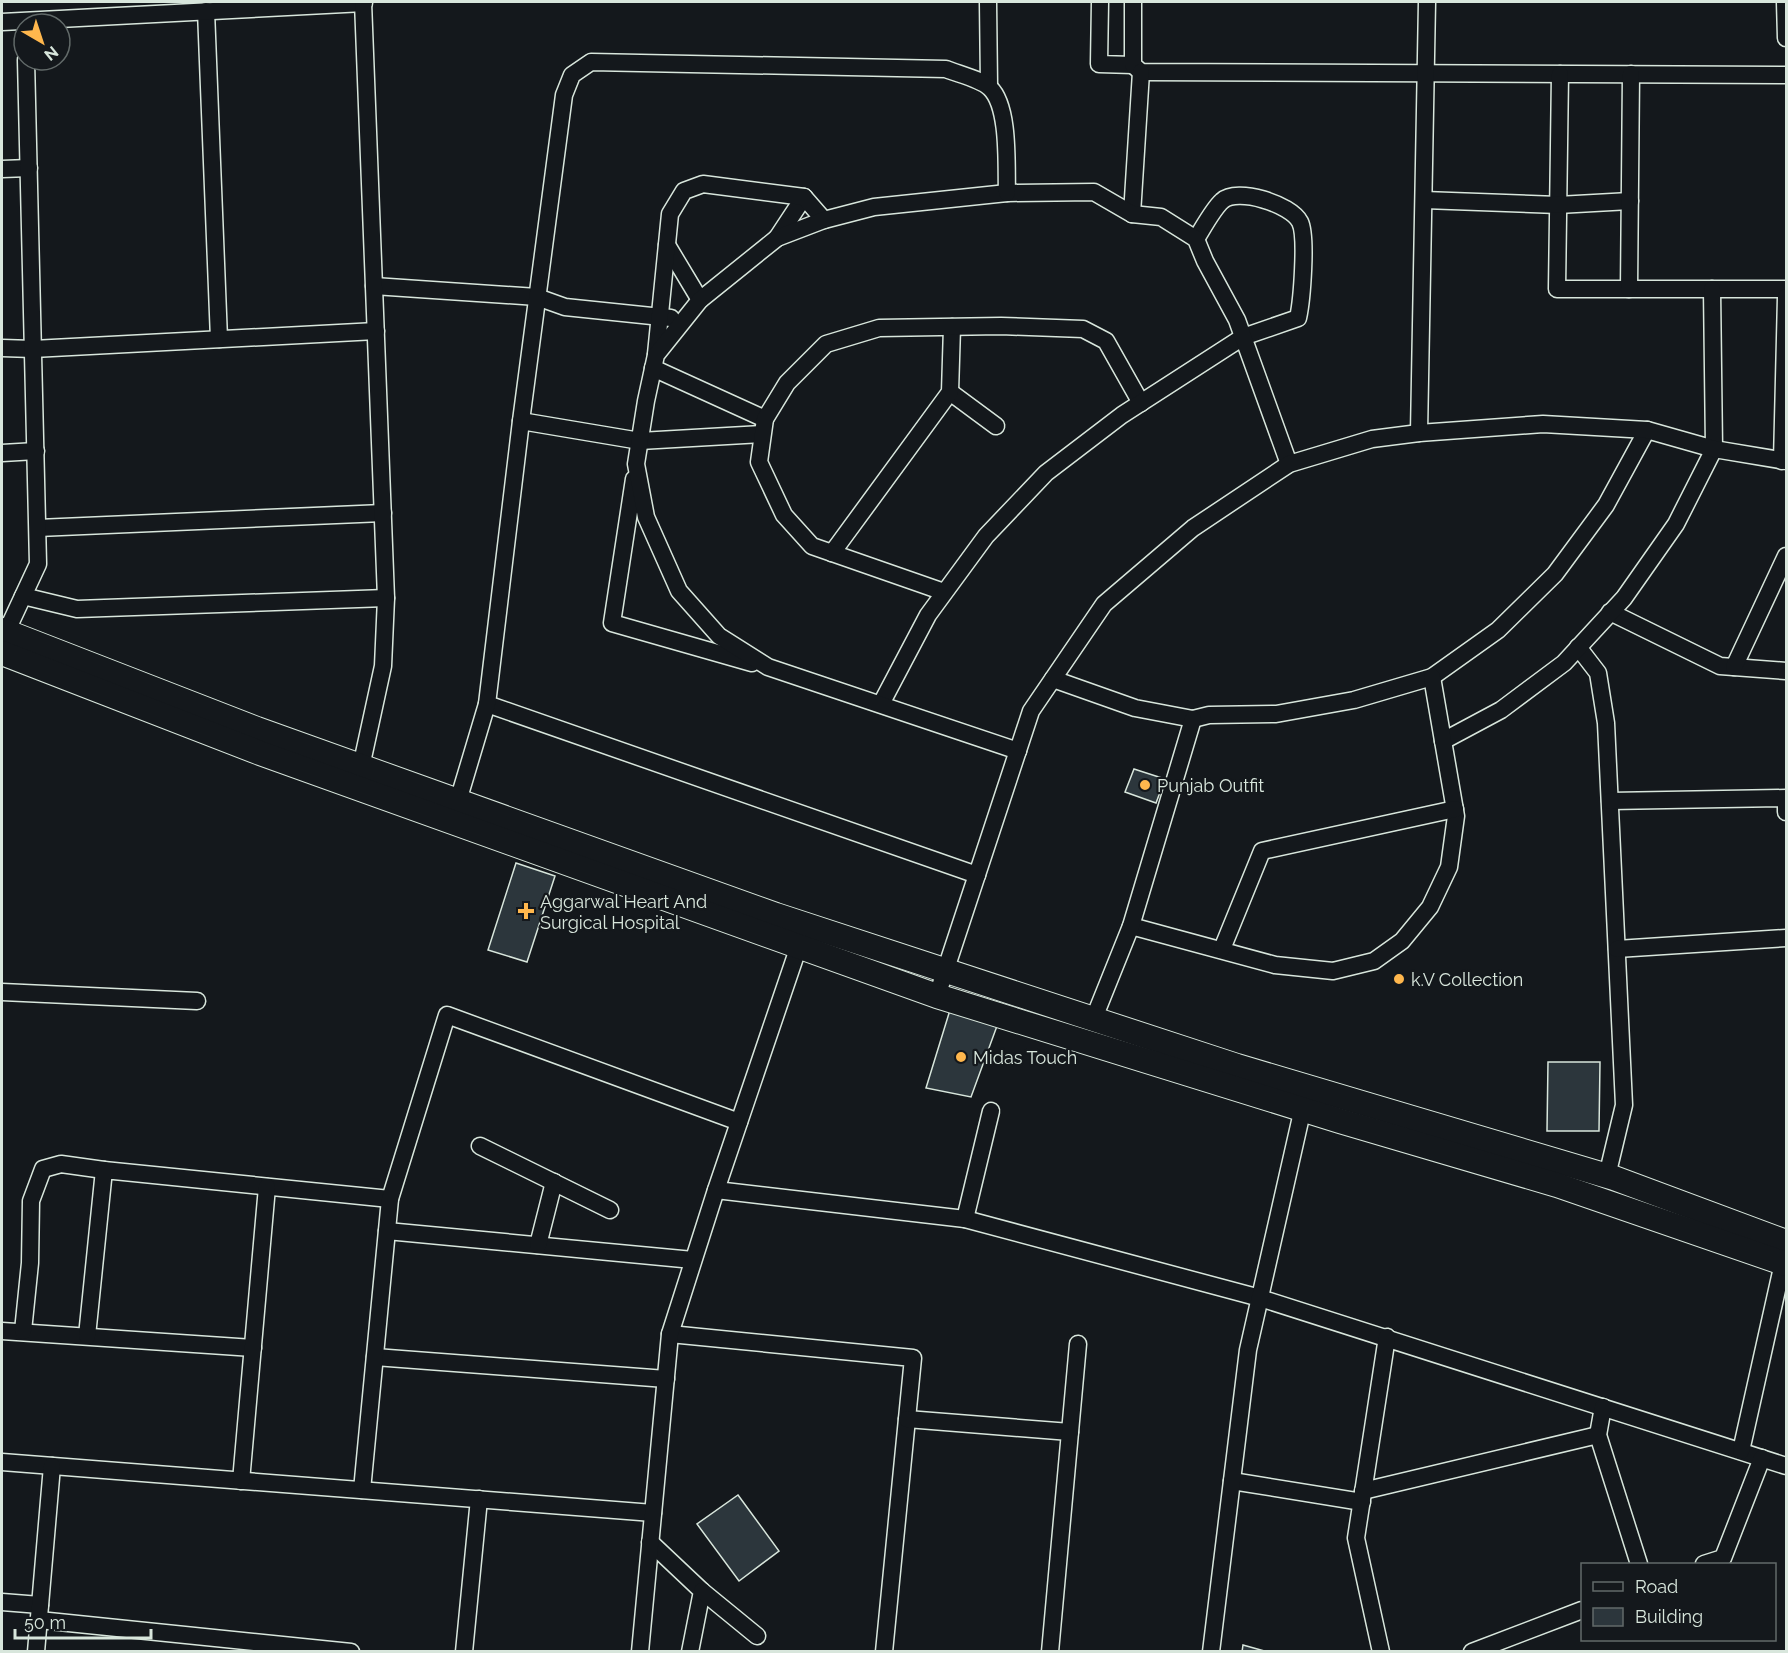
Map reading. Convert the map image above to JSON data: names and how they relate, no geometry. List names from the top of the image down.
{
  "places": {
    "other": ["Punjab Outfit", "k.V Collection", "Midas Touch"],
    "health": ["Aggarwal Heart And Surgical Hospital"]
  },
  "legend": ["Road", "Building"],
  "scale_bar": "50 m",
  "north": "bottom right"
}
